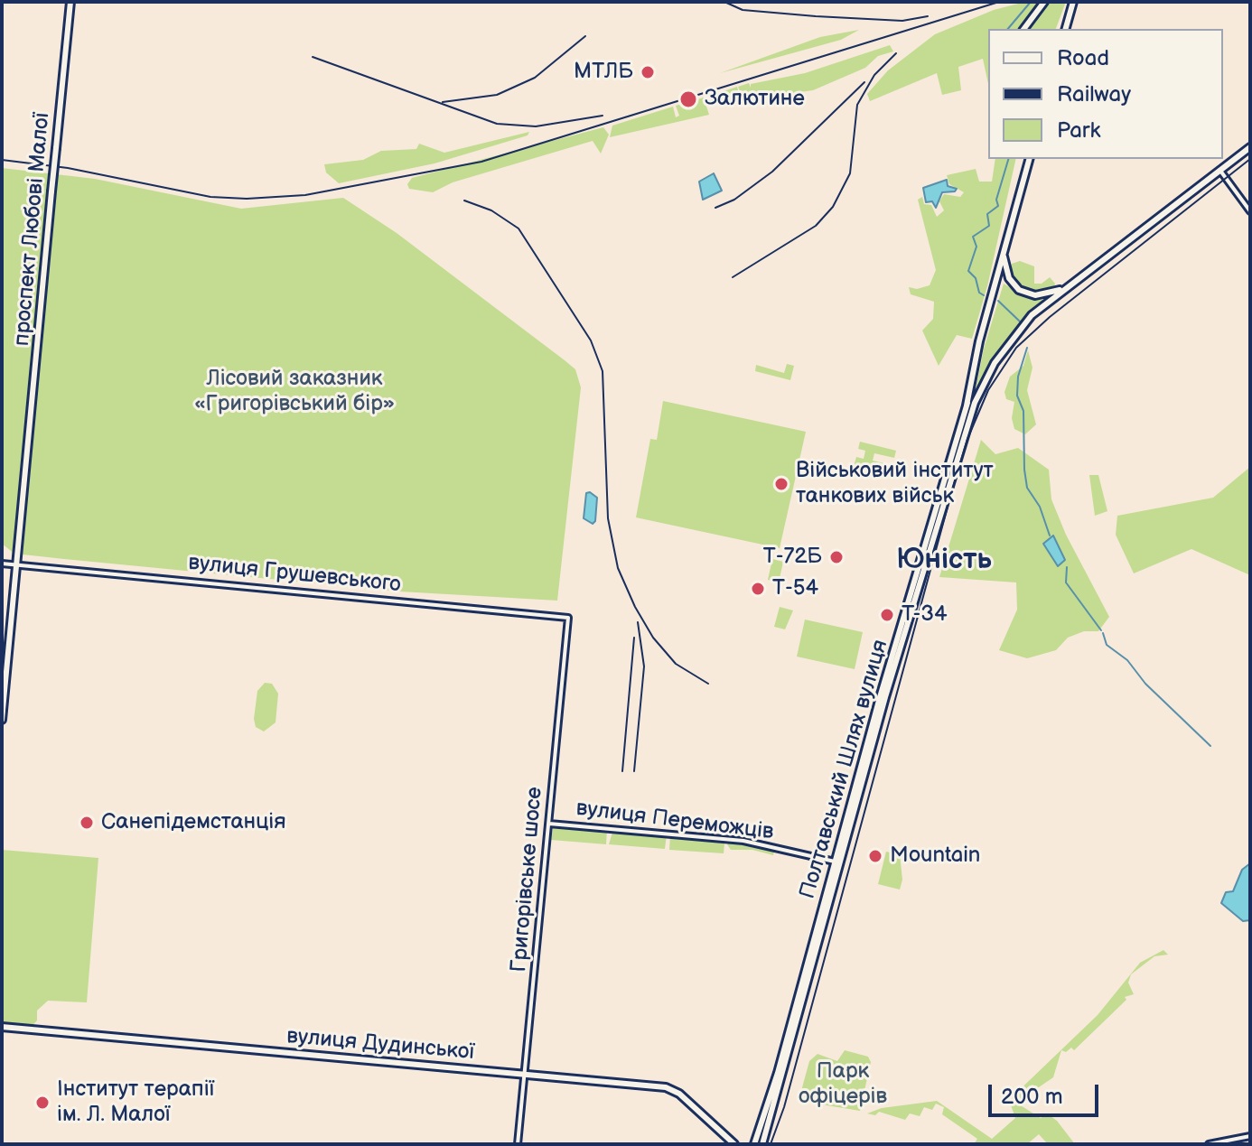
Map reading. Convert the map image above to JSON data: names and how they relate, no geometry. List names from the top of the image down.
{
  "streets": {
    "main road": ["проспект Любові Малої", "Полтавський Шлях вулиця", "вулиця Дудинської"],
    "street": ["вулиця Грушевського", "вулиця Переможців", "Григорівське шосе"]
  },
  "crossings": [
    ["проспект Любові Малої", "вулиця Грушевського"],
    ["вулиця Грушевського", "Григорівське шосе"],
    ["Полтавський Шлях вулиця", "вулиця Переможців"],
    ["вулиця Переможців", "Григорівське шосе"],
    ["Григорівське шосе", "вулиця Дудинської"]
  ],
  "districts": ["Юність"],
  "parks": ["Лісовий заказник «Григорівський бір»", "Парк офіцерів"],
  "places": [
    "МТЛБ",
    "Залютине",
    "Військовий інститут танкових військ",
    "Т-72Б",
    "Т-54",
    "T-34",
    "Санепідемстанція",
    "Mountain",
    "Інститут терапії ім. Л. Малої"
  ],
  "legend": ["Road", "Railway", "Park"],
  "scale_bar": "200 m"
}
